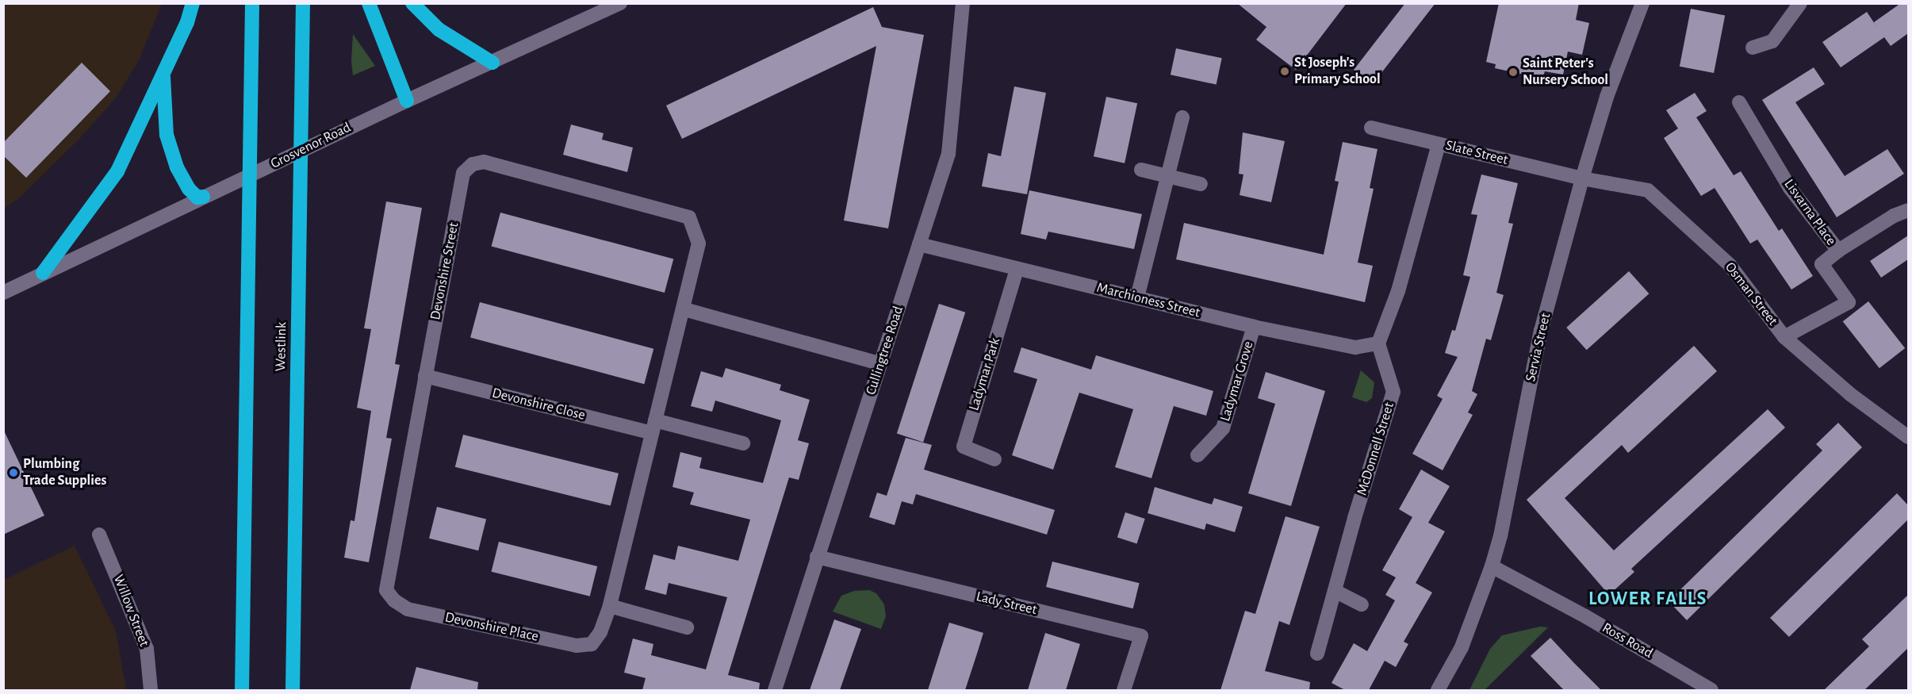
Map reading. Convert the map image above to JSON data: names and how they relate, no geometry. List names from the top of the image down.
{
  "streets": {
    "highway": ["Westlink"],
    "street": [
      "Grosvenor Road",
      "Slate Street",
      "Lisvarna Place",
      "Devonshire Street",
      "Osman Street",
      "Marchioness Street",
      "Servia Street",
      "Cullingtree Road",
      "Ladymar Park",
      "Ladymar Grove",
      "Devonshire Close",
      "McDonnell Street",
      "Lady Street",
      "Willow Street",
      "Devonshire Place",
      "Ross Road"
    ]
  },
  "crossings": [
    ["Slate Street", "Osman Street"],
    ["Slate Street", "Servia Street"],
    ["Lisvarna Place", "Osman Street"],
    ["Devonshire Street", "Devonshire Close"],
    ["Devonshire Street", "Devonshire Place"],
    ["Osman Street", "Servia Street"],
    ["Marchioness Street", "Cullingtree Road"],
    ["Marchioness Street", "Ladymar Park"],
    ["Marchioness Street", "Ladymar Grove"],
    ["Marchioness Street", "McDonnell Street"],
    ["Servia Street", "Ross Road"],
    ["Cullingtree Road", "Lady Street"]
  ],
  "districts": ["LOWER FALLS"],
  "places": ["St Joseph's Primary School", "Saint Peter's Nursery School", "Plumbing Trade Supplies"]
}
